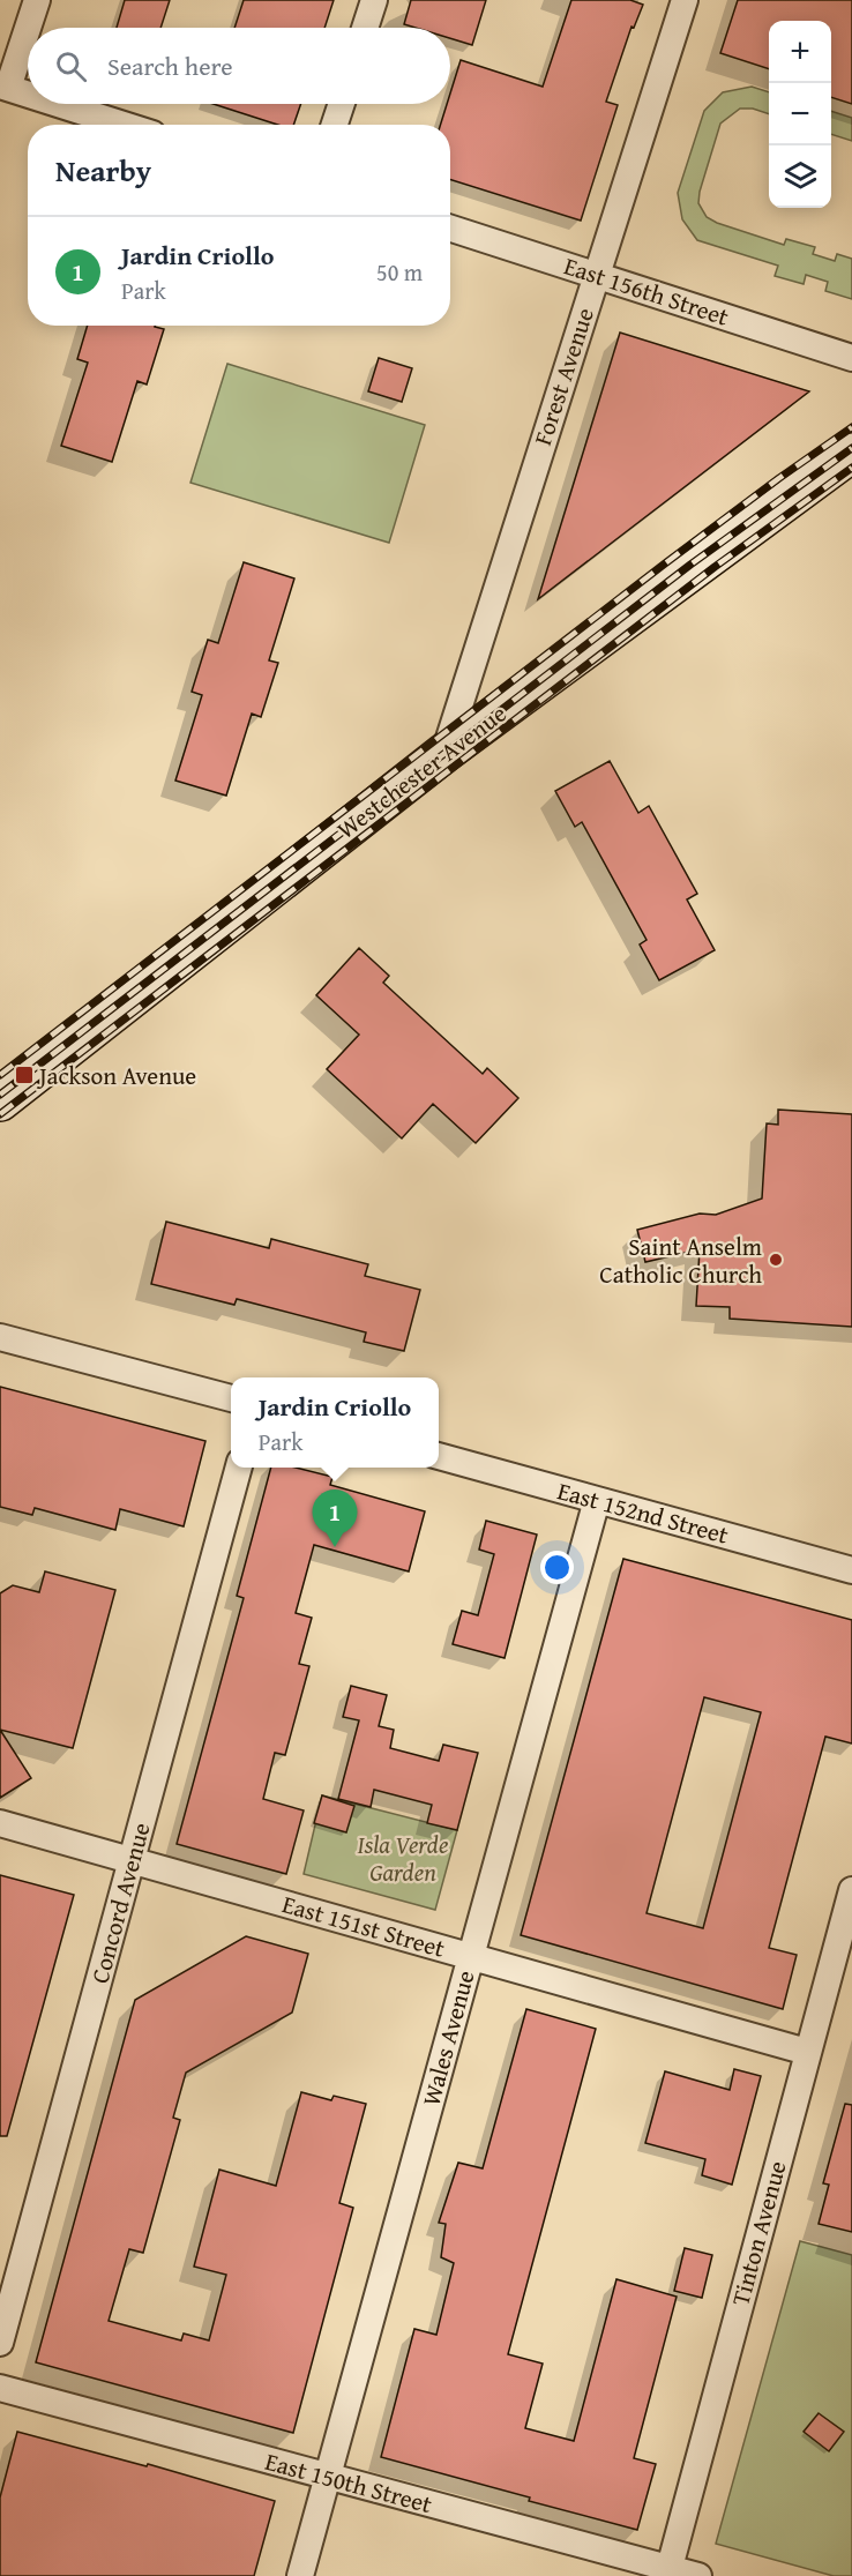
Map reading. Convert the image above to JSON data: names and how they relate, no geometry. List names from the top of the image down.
{
  "streets": {
    "main road": ["Westchester Avenue"],
    "street": [
      "East 156th Street",
      "Forest Avenue",
      "East 152nd Street",
      "Concord Avenue",
      "East 151st Street",
      "Wales Avenue",
      "Tinton Avenue",
      "East 150th Street"
    ]
  },
  "crossings": [
    ["East 156th Street", "Forest Avenue"],
    ["Forest Avenue", "Westchester Avenue"],
    ["East 152nd Street", "Wales Avenue"],
    ["Concord Avenue", "East 151st Street"],
    ["East 151st Street", "Wales Avenue"],
    ["East 151st Street", "Tinton Avenue"],
    ["Wales Avenue", "East 150th Street"],
    ["Tinton Avenue", "East 150th Street"]
  ],
  "parks": ["Isla Verde Garden"],
  "places": {
    "transit": ["Jackson Avenue"],
    "other": ["Saint Anselm Catholic Church"]
  },
  "page": {
    "map_buttons": ["+", "−"],
    "search": "Search here",
    "heading": "Nearby",
    "list": [
      {
        "mark": "1",
        "name": "Jardin Criollo",
        "note": "Park",
        "value": "50 m"
      }
    ],
    "popup": ["Jardin Criollo", "Park"],
    "pins": "1"
  }
}
